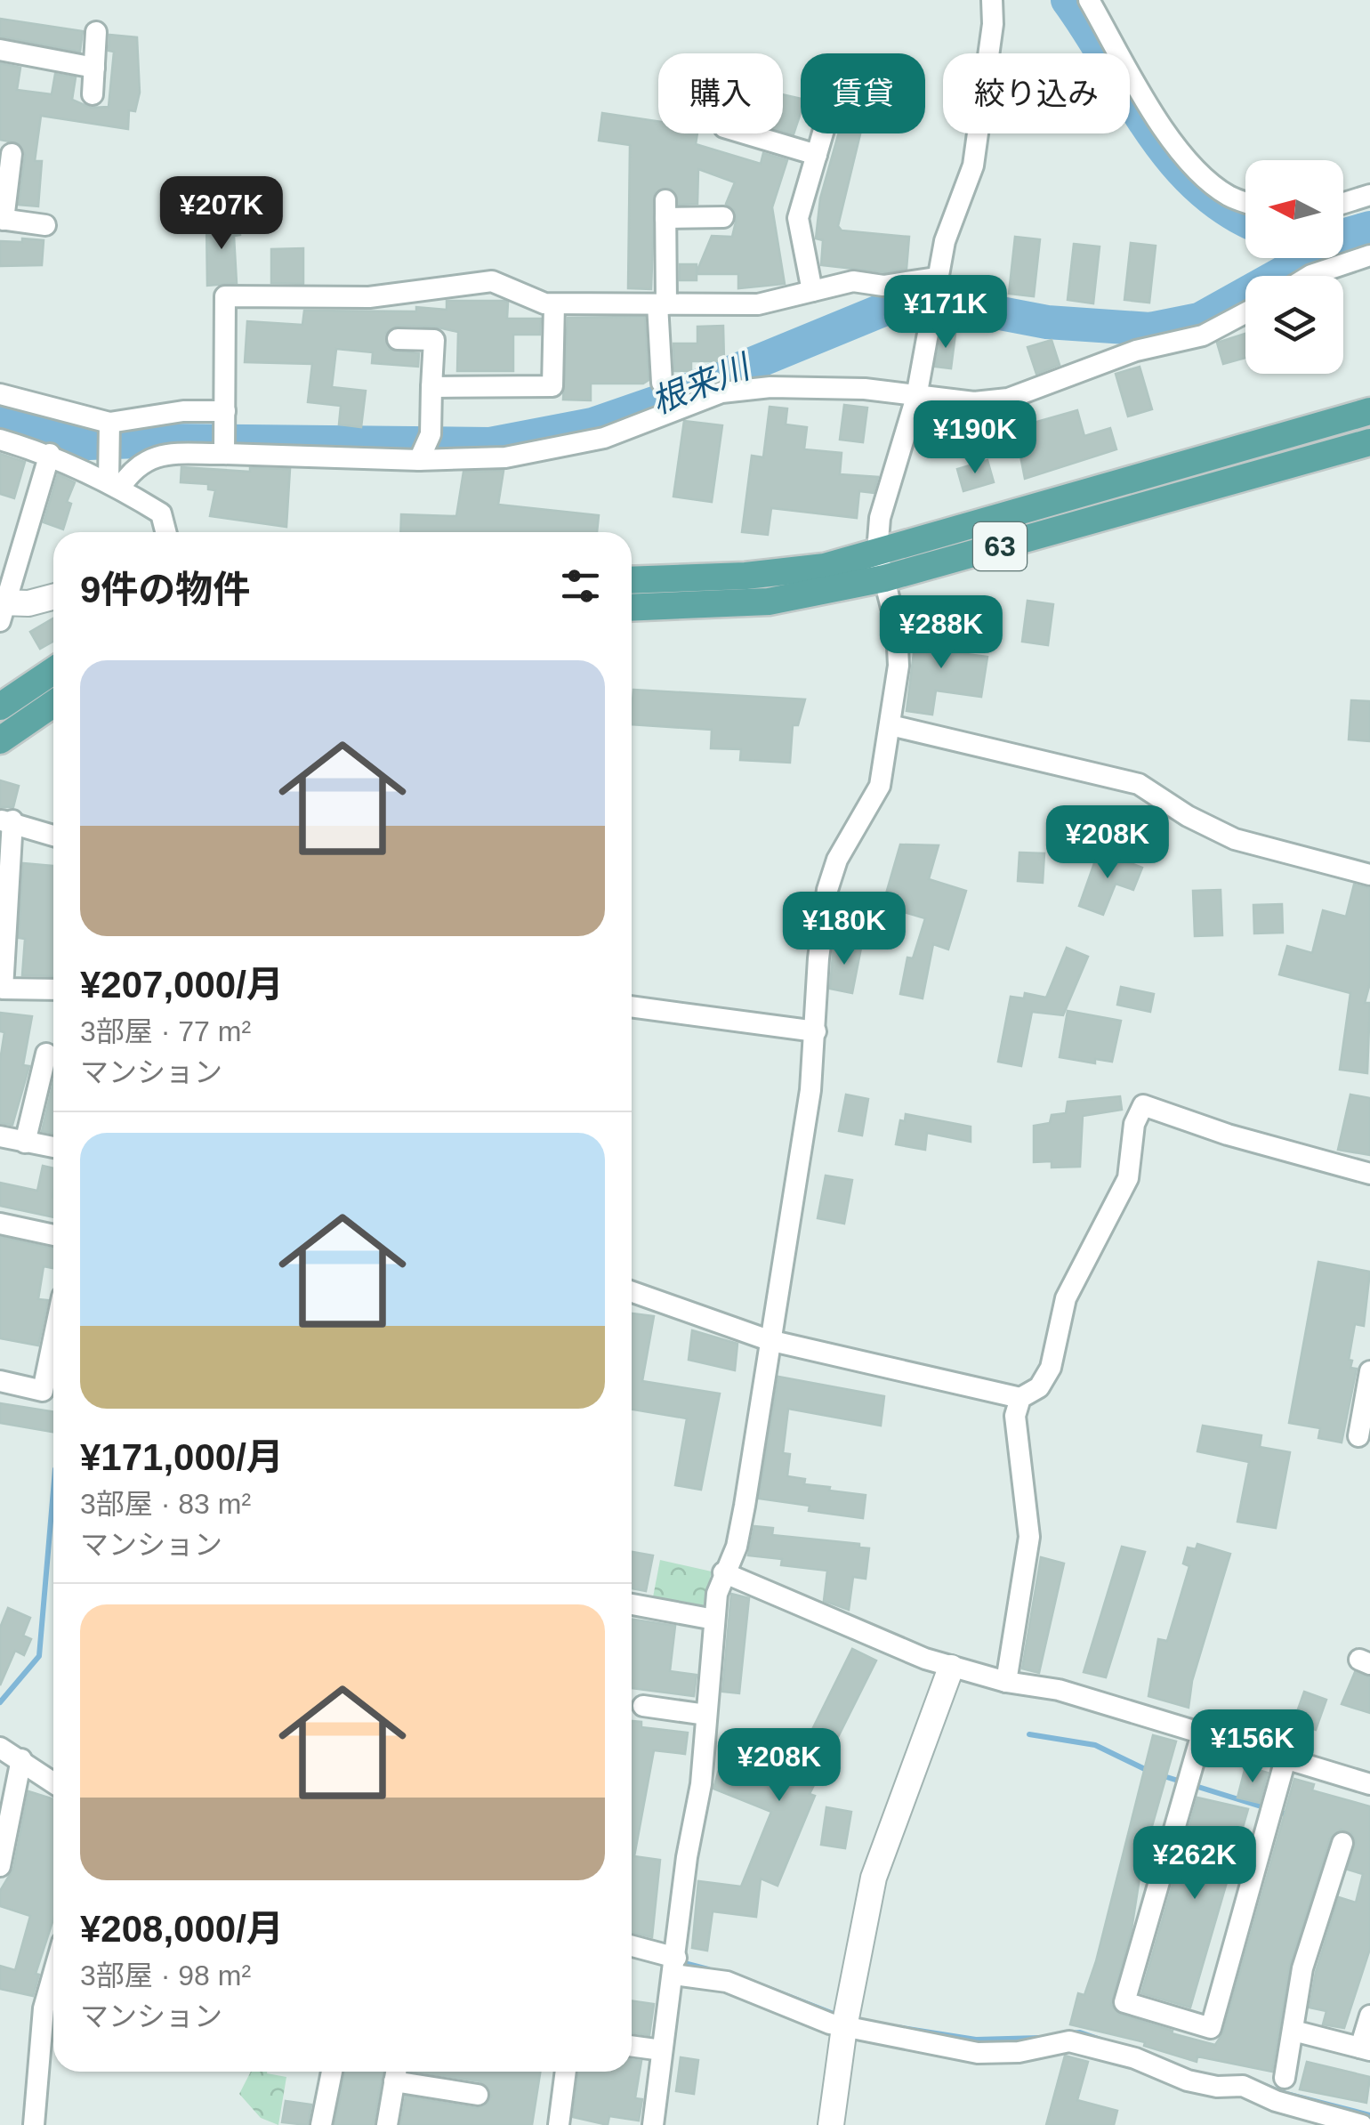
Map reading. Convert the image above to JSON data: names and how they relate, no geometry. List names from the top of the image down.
{
  "streets": {
    "main road": ["63"]
  },
  "water": ["根来川"],
  "north": "left",
  "page": {
    "chip": ["購入", "賃貸", "絞り込み"],
    "price": [
      "¥207K",
      "¥171K",
      "¥190K",
      "¥288K",
      "¥208K",
      "¥180K",
      "¥156K",
      "¥208K",
      "¥262K"
    ],
    "heading": "9件の物件",
    "list": [
      {
        "name": "¥207,000/月",
        "note": "3部屋 · 77 m² · マンション"
      },
      {
        "name": "¥171,000/月",
        "note": "3部屋 · 83 m² · マンション"
      },
      {
        "name": "¥208,000/月",
        "note": "3部屋 · 98 m² · マンション"
      }
    ]
  }
}
